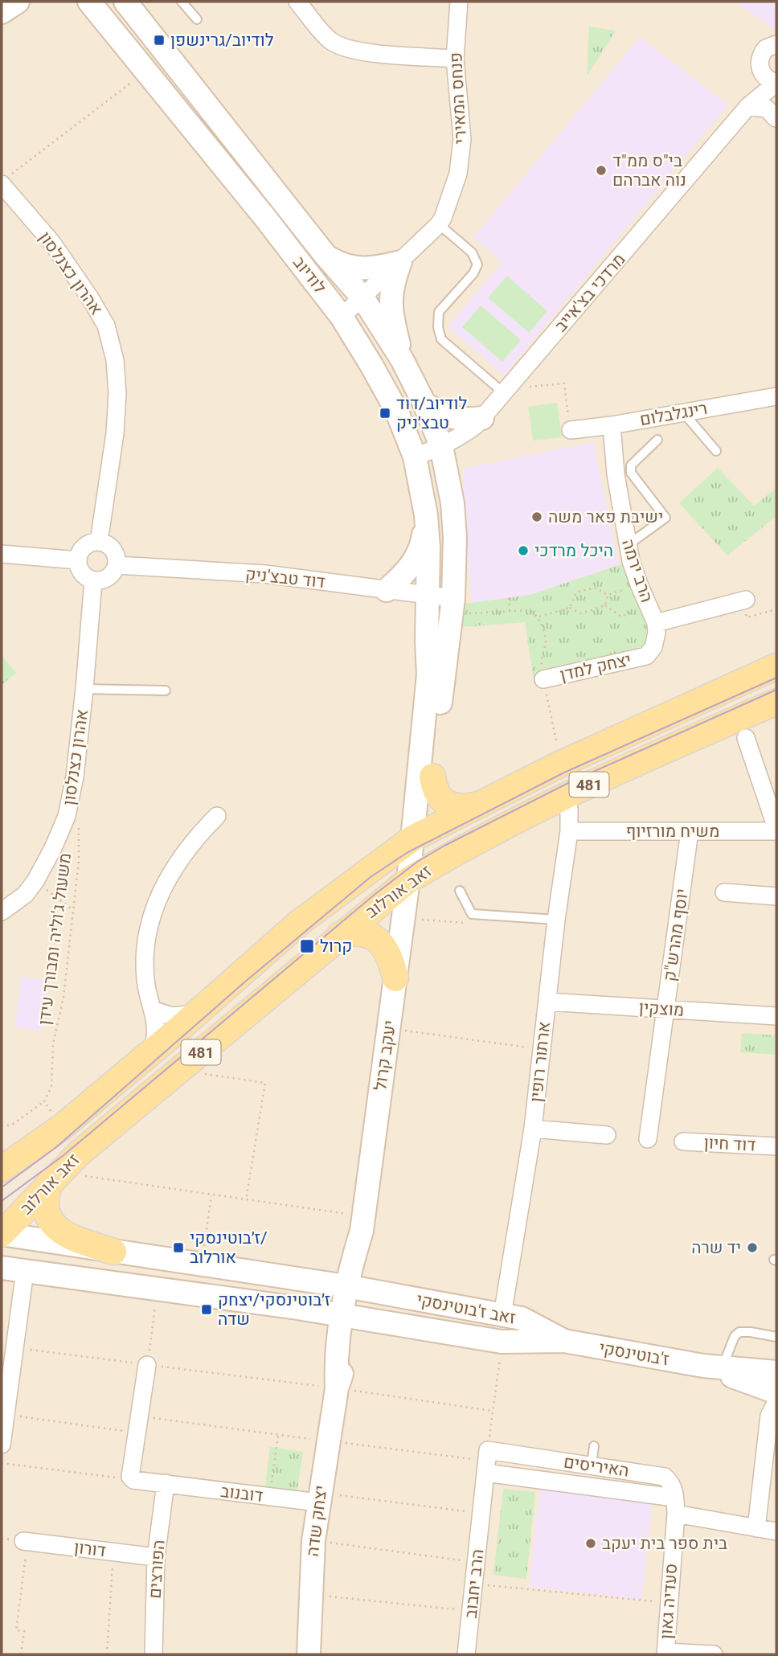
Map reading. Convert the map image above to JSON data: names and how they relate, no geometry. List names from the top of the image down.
{
  "streets": {
    "main road": [
      "לודיוב",
      "481",
      "זאב אורלוב",
      "יעקב קרול",
      "זאב ז'בוטינסקי",
      "ז'בוטינסקי",
      "יצחק שדה"
    ],
    "street": [
      "פנחס המאירי",
      "אהרון כצנלסון",
      "מרדכי בצ'אייב",
      "רינגלבלום",
      "הרב ירמה",
      "דוד טבצ'ניק",
      "יצחק למדן",
      "משיח מורזיוף",
      "יוסף מהרש\"ק",
      "מוצקין",
      "ארתור רופין",
      "דוד חיון",
      "האיריסים",
      "דובנוב",
      "דורון",
      "הפורצים",
      "הרב יחבוב",
      "סעדיה גאון"
    ],
    "path": ["משעול ג'וליה ומבורך עידן"]
  },
  "crossings": [
    ["אהרון כצנלסון", "דוד טבצ'ניק"],
    ["לודיוב", "מרדכי בצ'אייב"],
    ["לודיוב", "דוד טבצ'ניק"],
    ["לודיוב", "יעקב קרול"],
    ["רינגלבלום", "הרב ירמה"],
    ["הרב ירמה", "יצחק למדן"],
    ["דוד טבצ'ניק", "יעקב קרול"],
    ["יצחק למדן", "זאב אורלוב"],
    ["משיח מורזיוף", "יוסף מהרש\"ק"],
    ["משיח מורזיוף", "ארתור רופין"],
    ["זאב אורלוב", "יעקב קרול"],
    ["זאב אורלוב", "זאב ז'בוטינסקי"],
    ["יוסף מהרש\"ק", "מוצקין"],
    ["מוצקין", "ארתור רופין"],
    ["יעקב קרול", "זאב ז'בוטינסקי"],
    ["יעקב קרול", "יצחק שדה"],
    ["ארתור רופין", "זאב ז'בוטינסקי"],
    ["זאב ז'בוטינסקי", "ז'בוטינסקי"],
    ["זאב ז'בוטינסקי", "יצחק שדה"],
    ["האיריסים", "הרב יחבוב"],
    ["האיריסים", "סעדיה גאון"],
    ["דובנוב", "יצחק שדה"],
    ["דובנוב", "הפורצים"],
    ["דורון", "הפורצים"]
  ],
  "places": {
    "transit": [
      "לודיוב/גרינשפן",
      "לודיוב/דוד טבצ׳ניק",
      "קרול",
      "ז׳בוטינסקי/ אורלוב",
      "ז׳בוטינסקי/יצחק שדה"
    ],
    "other": [
      "בי\"ס ממ\"ד נוה אברהם",
      "ישיבת פאר משה",
      "היכל מרדכי",
      "יד שרה",
      "בית ספר בית יעקב"
    ]
  }
}
